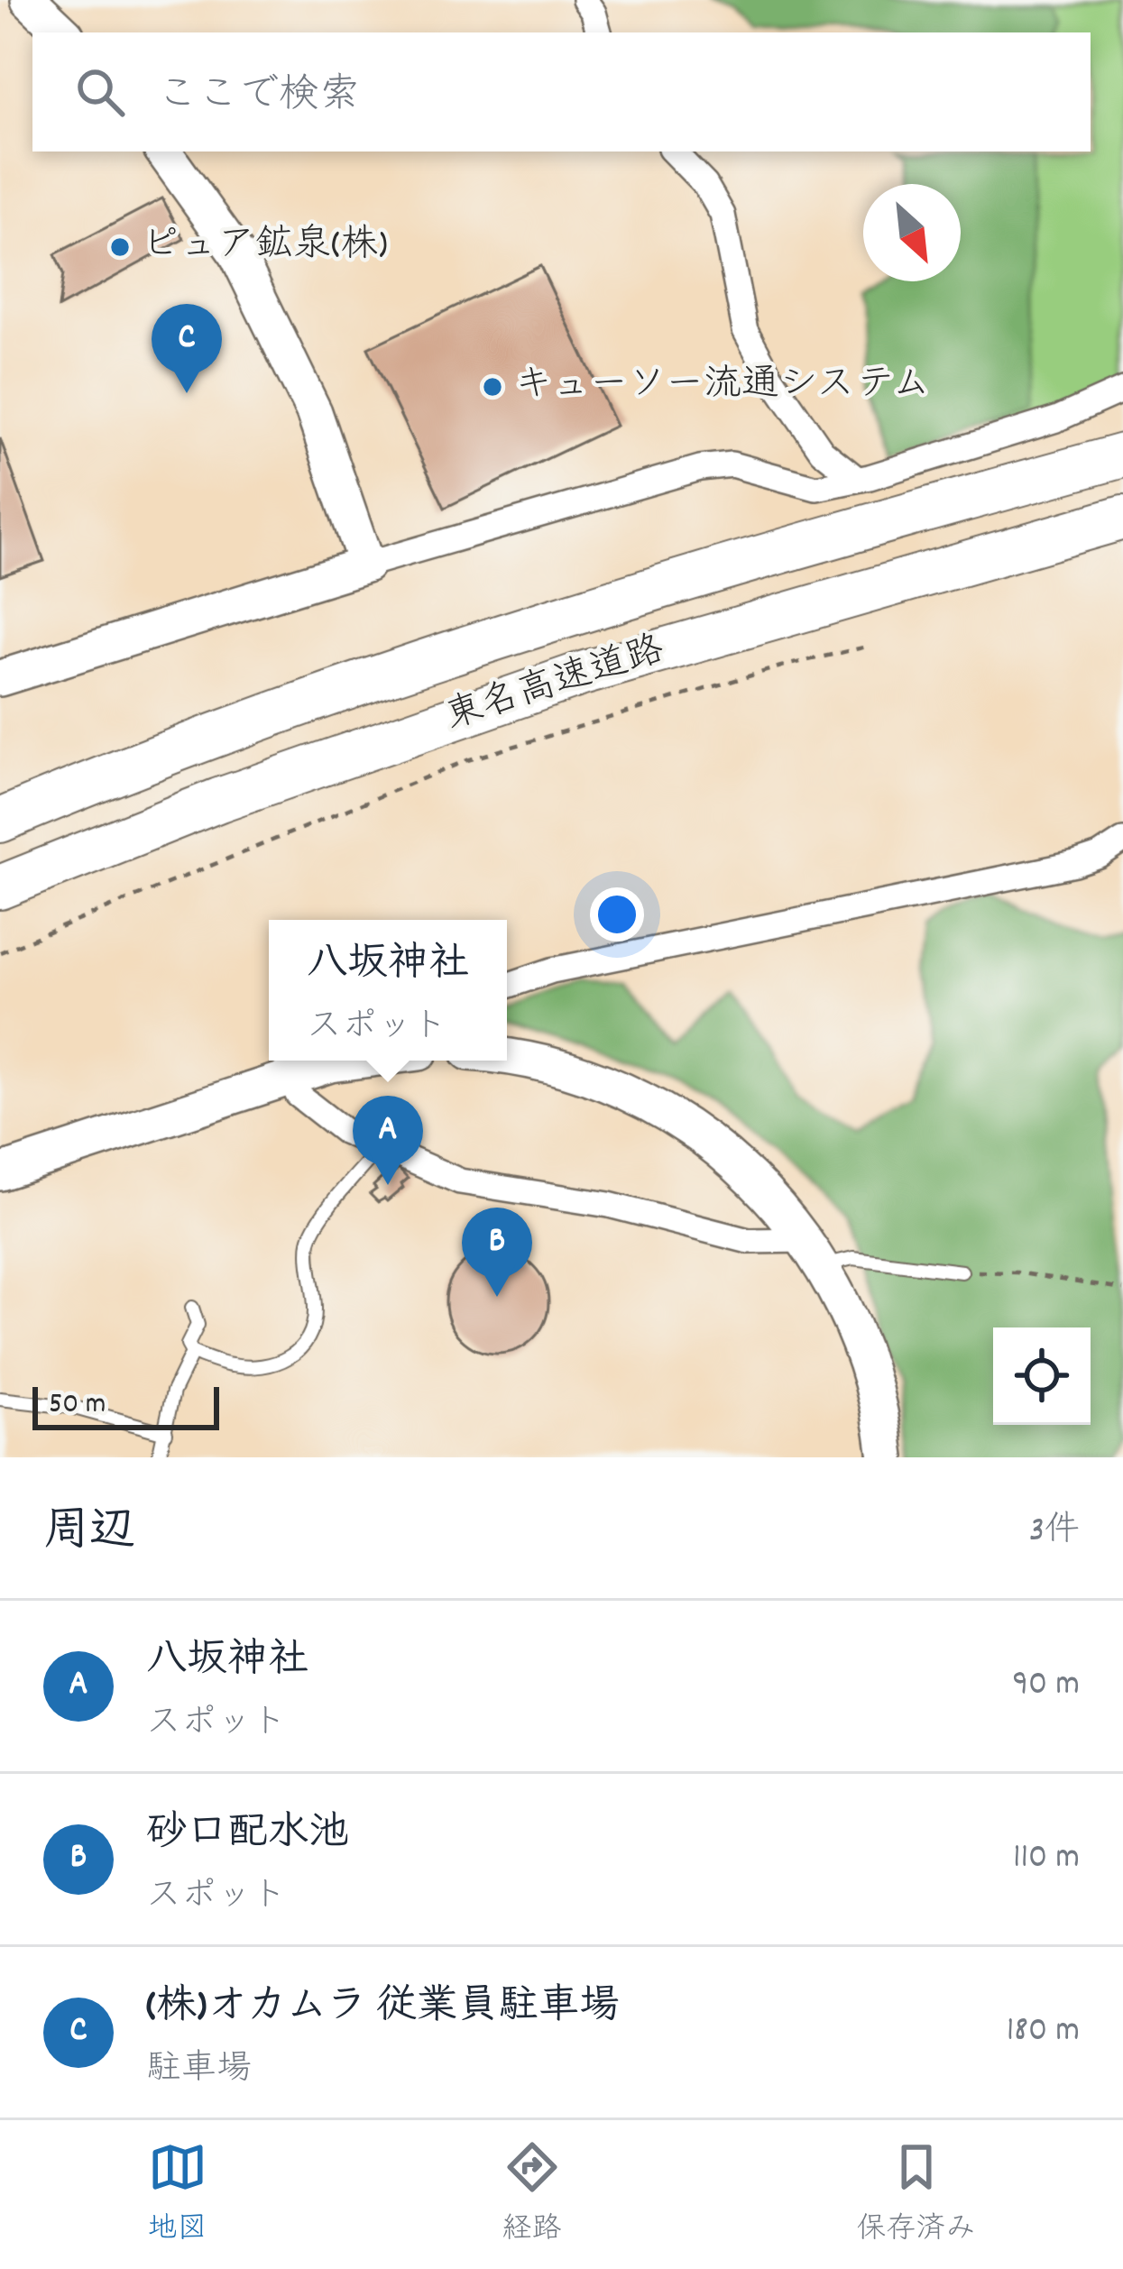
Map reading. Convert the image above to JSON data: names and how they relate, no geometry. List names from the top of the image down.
{
  "streets": {
    "highway": ["東名高速道路"]
  },
  "places": ["ピュア鉱泉(株)", "キューソー流通システム"],
  "scale_bar": "50 m",
  "north": "bottom right",
  "page": {
    "search": "ここで検索",
    "pins": ["C", "A", "B"],
    "popup": ["八坂神社", "スポット"],
    "scale": "50 m",
    "heading": ["周辺", "3件"],
    "list": [
      {
        "mark": "A",
        "name": "八坂神社",
        "note": "スポット",
        "value": "90 m"
      },
      {
        "mark": "B",
        "name": "砂口配水池",
        "note": "スポット",
        "value": "110 m"
      },
      {
        "mark": "C",
        "name": "(株)オカムラ 従業員駐車場",
        "note": "駐車場",
        "value": "180 m"
      }
    ],
    "nav": ["地図", "経路", "保存済み"]
  }
}
